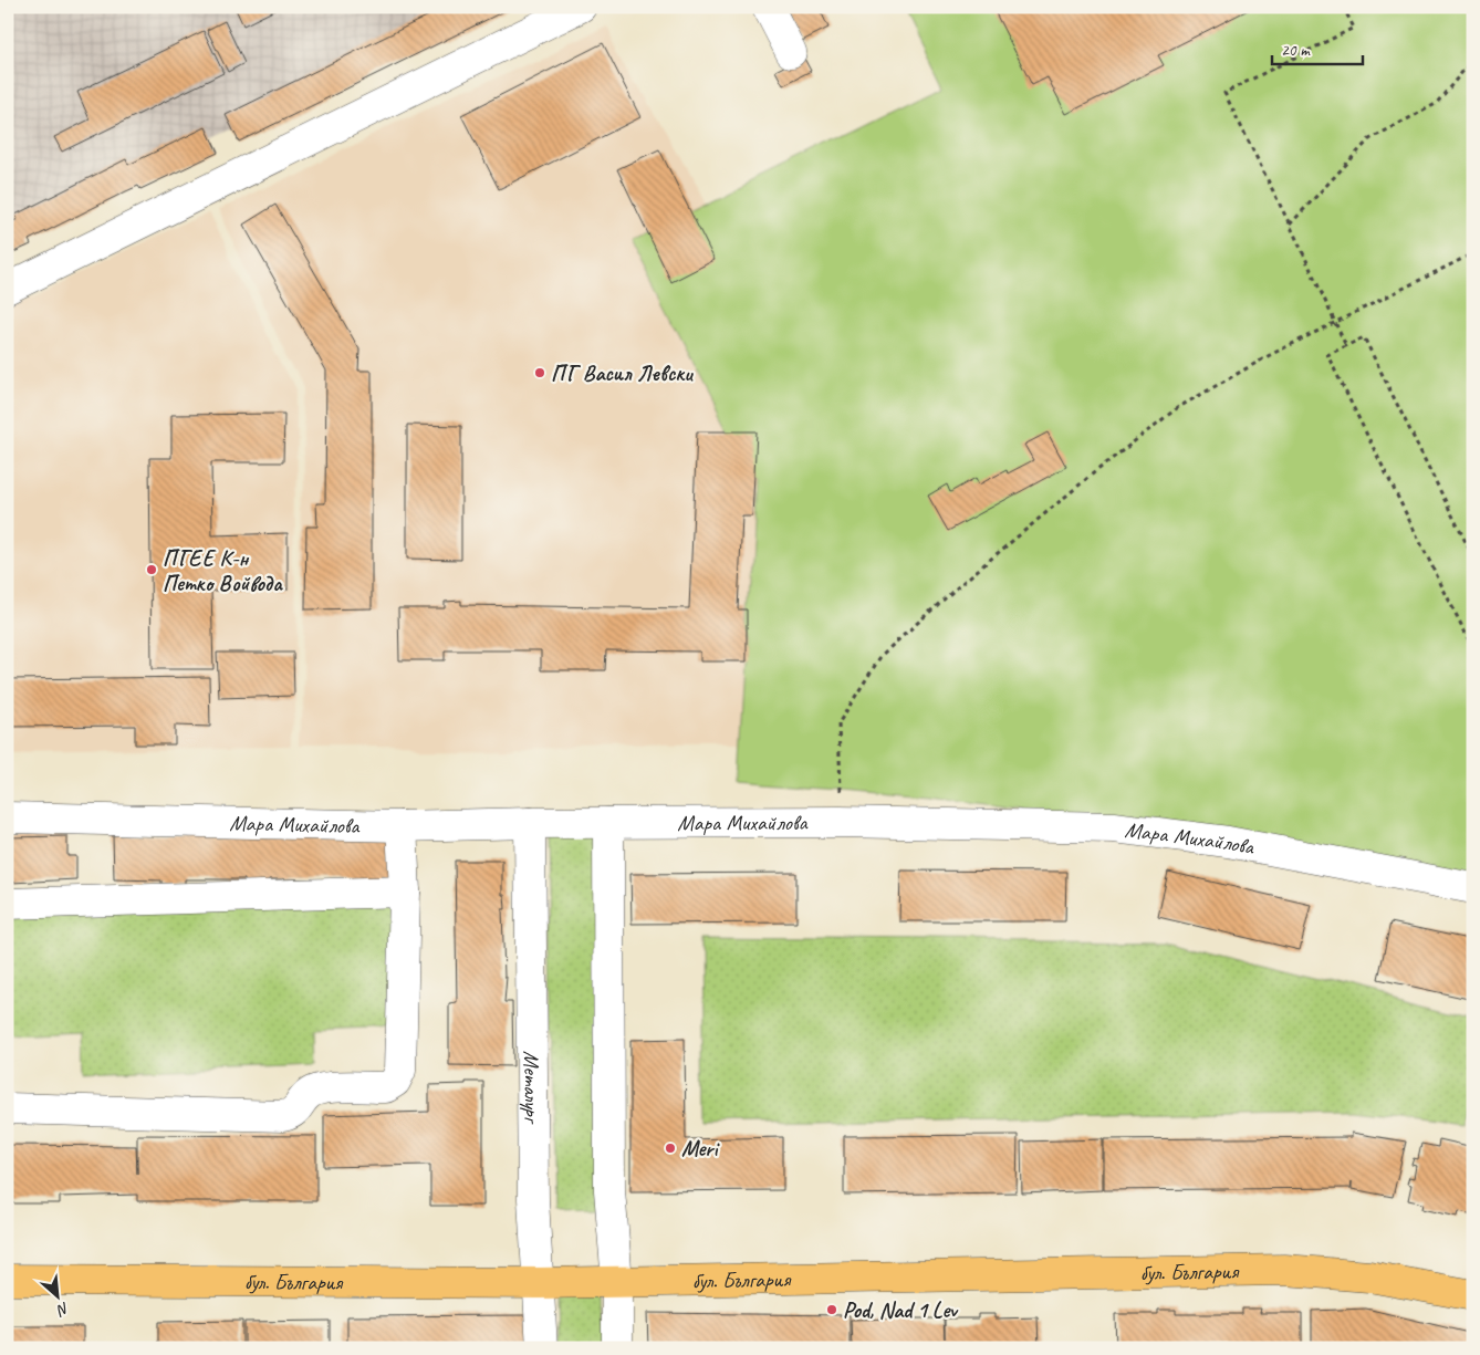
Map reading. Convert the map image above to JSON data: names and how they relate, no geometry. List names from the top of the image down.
{
  "streets": {
    "main road": ["бул. България"],
    "street": ["Мара Михайлова", "Металург"]
  },
  "crossings": [
    ["Мара Михайлова", "Металург"],
    ["Металург", "бул. България"]
  ],
  "places": [
    "ПГ Васил Левски",
    "ПГЕЕ К-н Петко Войвода",
    "Meri",
    "Pod, Nad 1 Lev"
  ],
  "scale_bar": "20 m",
  "north": "bottom right"
}
